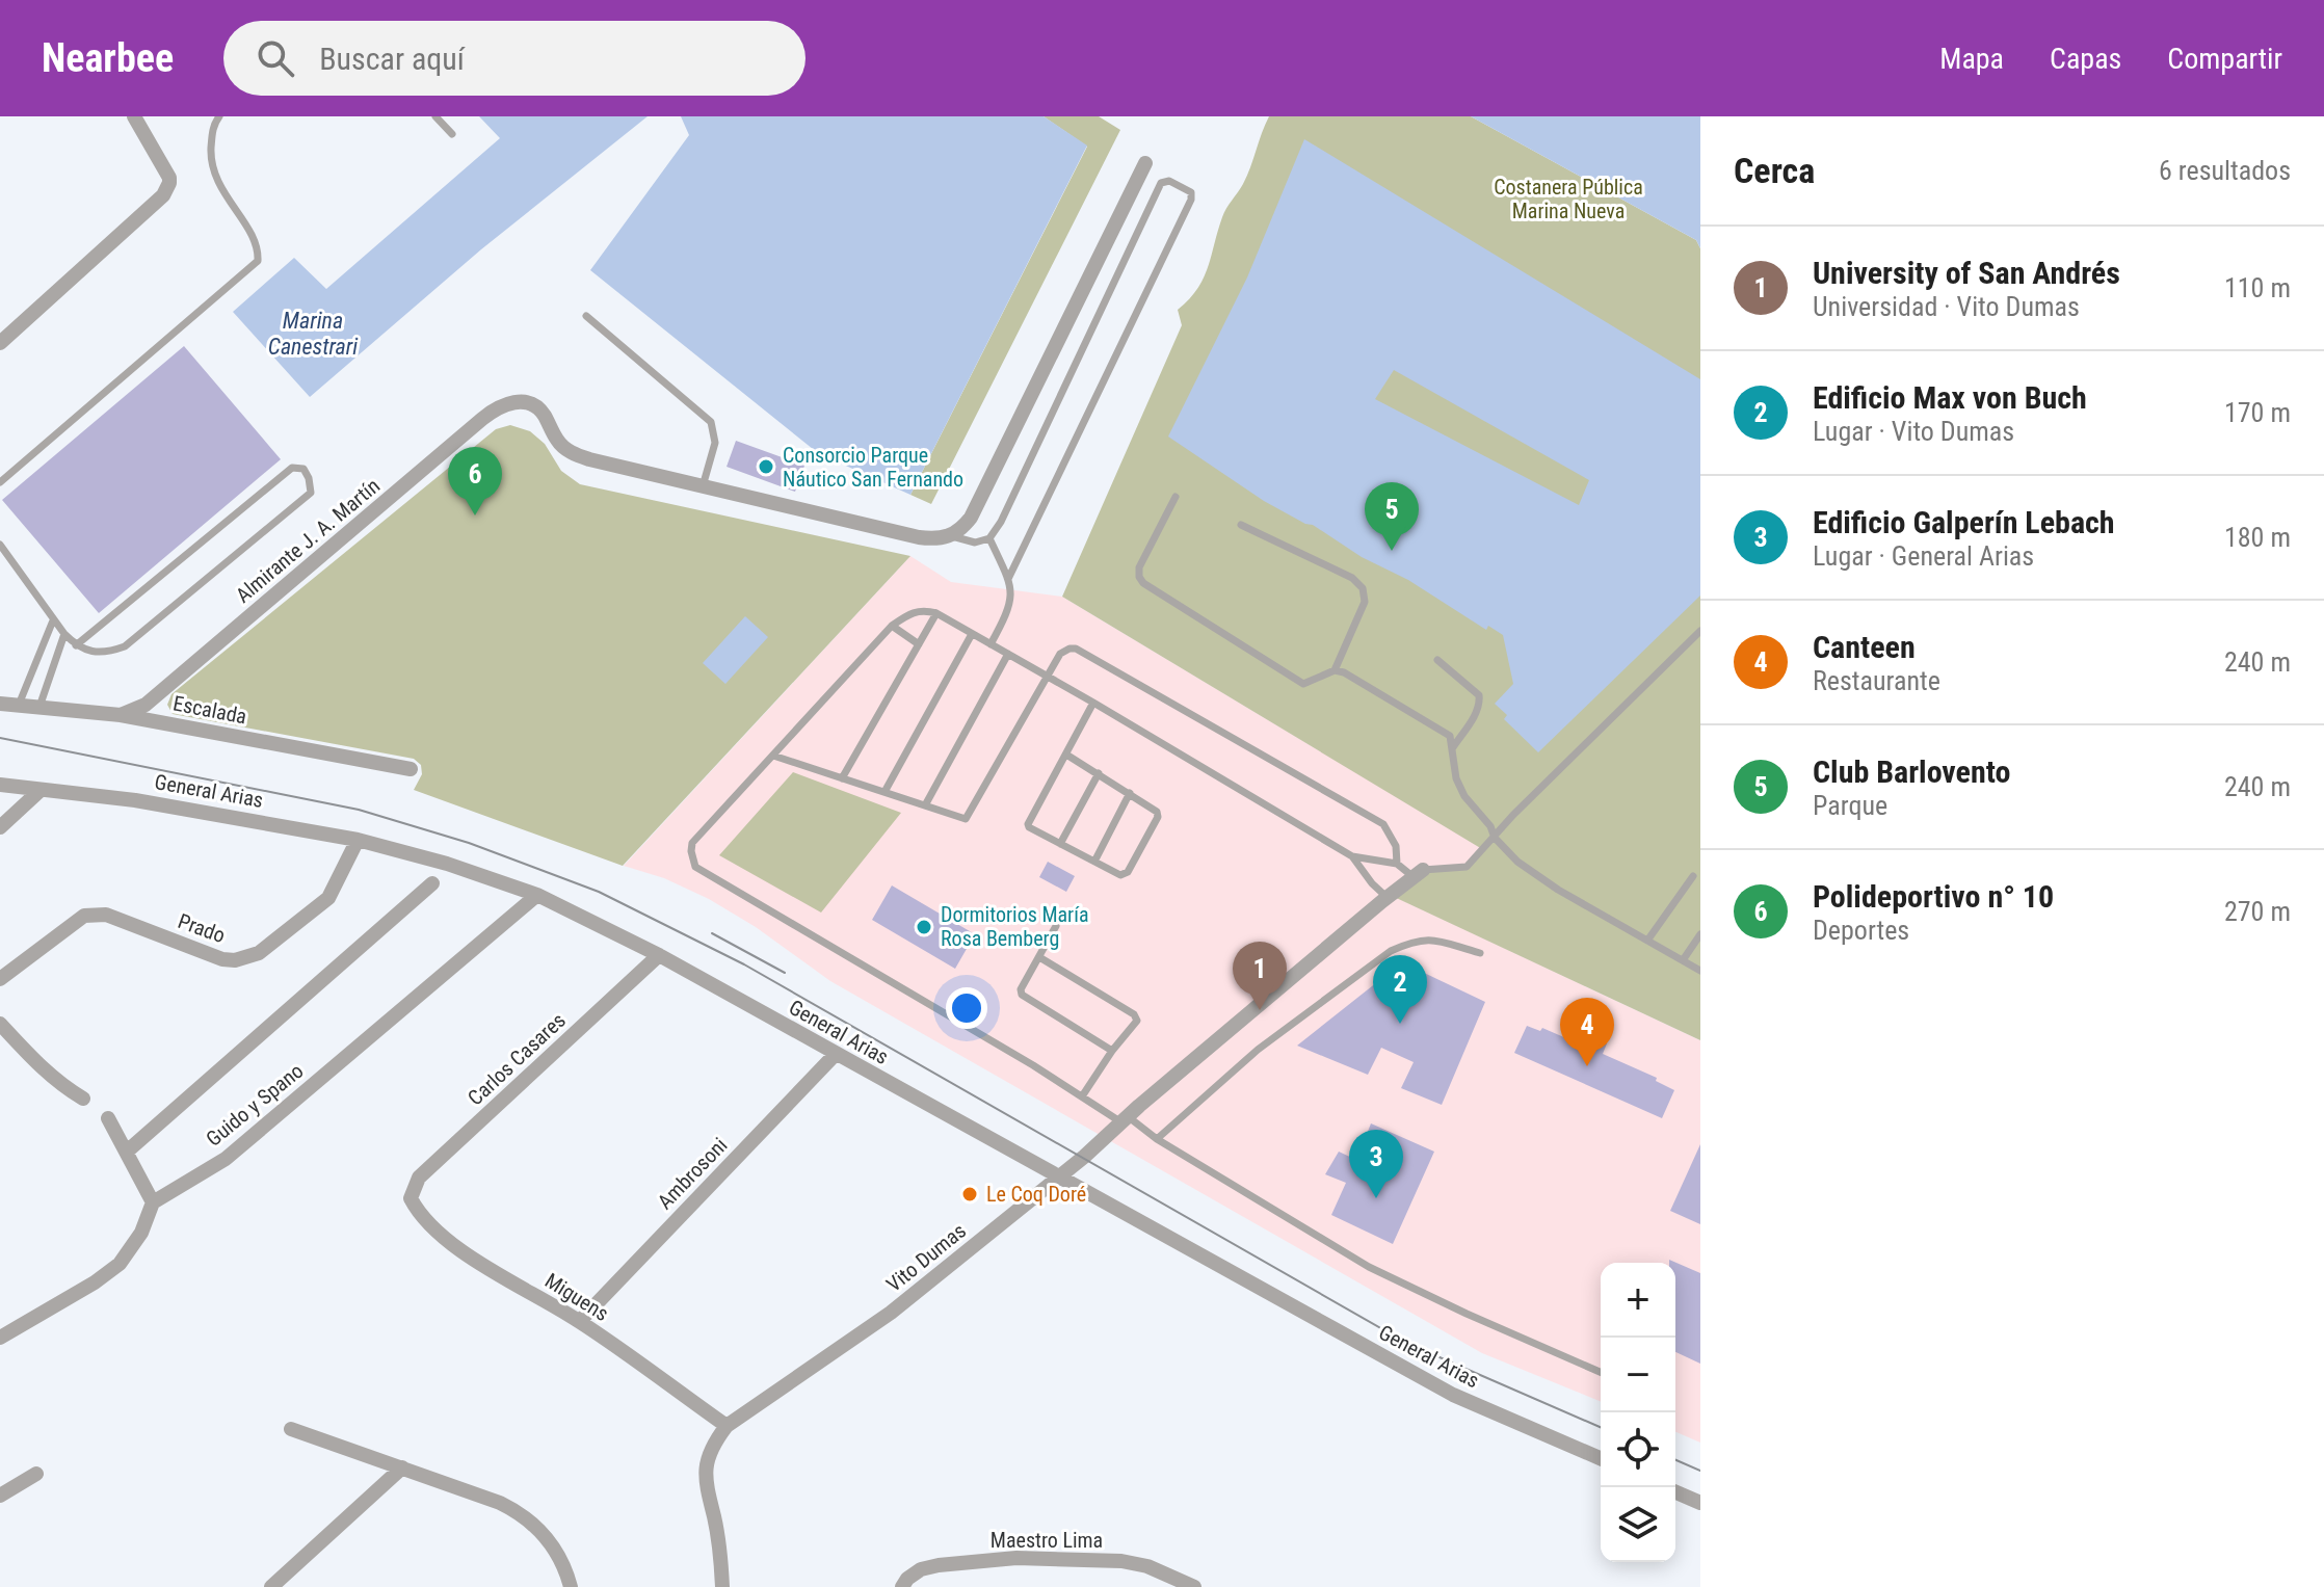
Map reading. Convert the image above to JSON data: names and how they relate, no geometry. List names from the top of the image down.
{
  "streets": {
    "street": [
      "Almirante J. A. Martín",
      "Escalada",
      "General Arias",
      "Prado",
      "Carlos Casares",
      "Guido y Spano",
      "Ambrosoni",
      "Vito Dumas",
      "Miguens",
      "Maestro Lima"
    ]
  },
  "crossings": [
    ["Almirante J. A. Martín", "Escalada"],
    ["General Arias", "Prado"],
    ["General Arias", "Carlos Casares"],
    ["General Arias", "Guido y Spano"],
    ["General Arias", "Ambrosoni"],
    ["General Arias", "Vito Dumas"],
    ["Carlos Casares", "Miguens"],
    ["Ambrosoni", "Miguens"],
    ["Vito Dumas", "Miguens"]
  ],
  "water": ["Marina Canestrari"],
  "parks": ["Costanera Pública Marina Nueva"],
  "places": ["Consorcio Parque Náutico San Fernando", "Dormitorios María Rosa Bemberg", "Le Coq Doré"],
  "page": {
    "header": "Nearbee",
    "search": "Buscar aquí",
    "nav": ["Mapa", "Capas", "Compartir"],
    "heading": ["Cerca", "6 resultados"],
    "list": [
      {
        "mark": "1",
        "name": "University of San Andrés",
        "note": "Universidad · Vito Dumas",
        "value": "110 m"
      },
      {
        "mark": "2",
        "name": "Edificio Max von Buch",
        "note": "Lugar · Vito Dumas",
        "value": "170 m"
      },
      {
        "mark": "3",
        "name": "Edificio Galperín Lebach",
        "note": "Lugar · General Arias",
        "value": "180 m"
      },
      {
        "mark": "4",
        "name": "Canteen",
        "note": "Restaurante",
        "value": "240 m"
      },
      {
        "mark": "5",
        "name": "Club Barlovento",
        "note": "Parque",
        "value": "240 m"
      },
      {
        "mark": "6",
        "name": "Polideportivo n° 10",
        "note": "Deportes",
        "value": "270 m"
      }
    ],
    "pins": [
      "6",
      "5",
      "1",
      "2",
      "4",
      "3"
    ],
    "map_buttons": ["+", "−"]
  }
}
